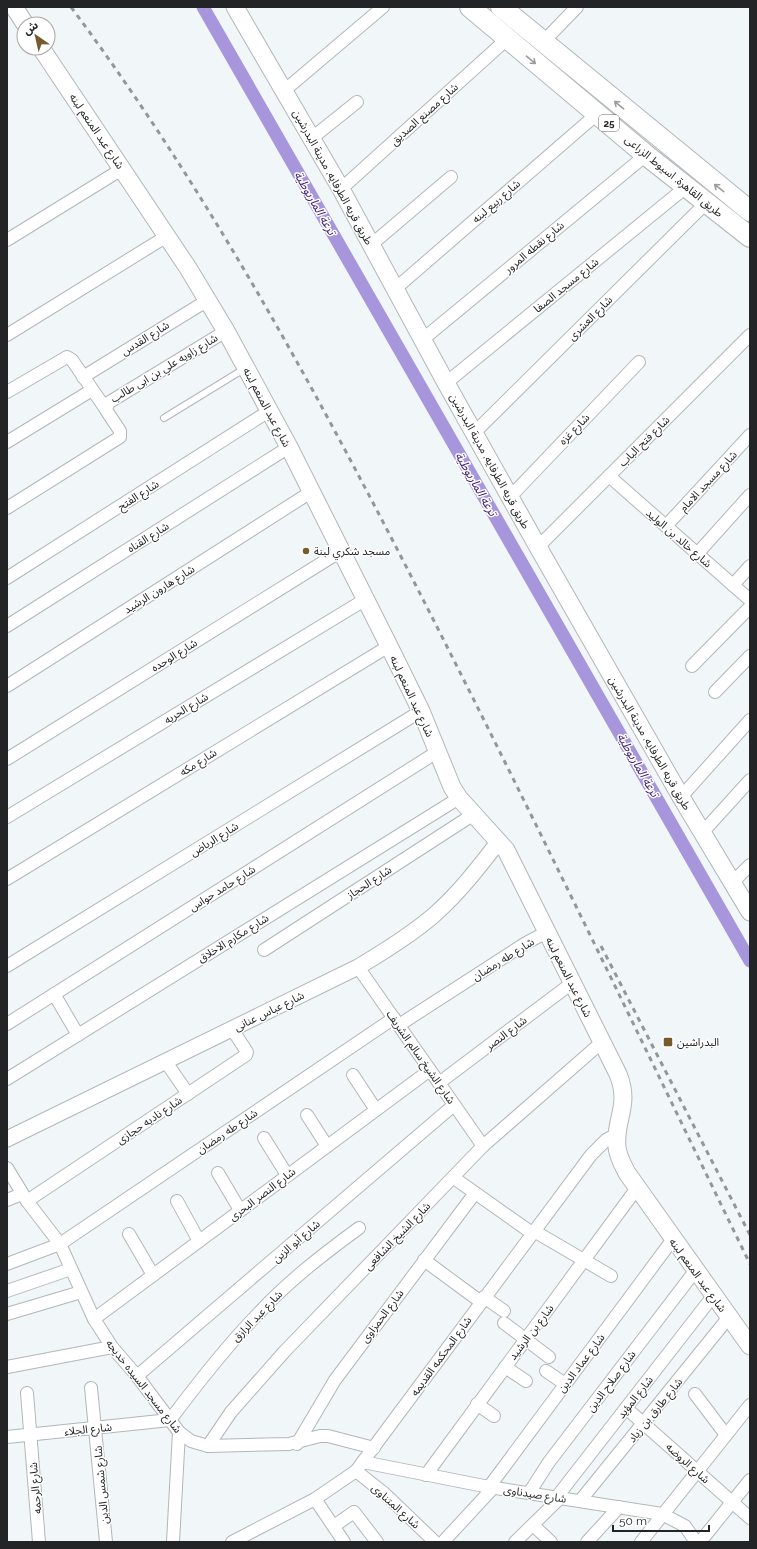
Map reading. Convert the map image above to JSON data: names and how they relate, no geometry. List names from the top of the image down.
{
  "streets": {
    "highway": ["25", "طريق القاهرة, اسيوط الزراعى"],
    "main road": ["شارع عبد المنعم لبنه", "طريق قريه الطرفايه, مدينة البدرشين"],
    "street": [
      "شارع مصنع الصديق",
      "شارع ربيع لبنه",
      "شارع نقطه المرور",
      "شارع مسجد الصفا",
      "شارع العشرى",
      "شارع القدس",
      "شارع زاويه علي بن ابى طالب",
      "شارع غزه",
      "شارع فتح الباب",
      "شارع مسجد الامام",
      "شارع الفتح",
      "شارع القناه",
      "شارع خالد بن الوليد",
      "شارع هارون الرشيد",
      "شارع الوحده",
      "شارع الحريه",
      "شارع مكه",
      "شارع الرياض",
      "شارع الحجاز",
      "شارع حامد حواس",
      "شارع مكارم الاخلاق",
      "شارع طه رمضان",
      "شارع عباس عنانى",
      "شارع النصر",
      "شارع الشيخ سالم الشريف",
      "شارع ناديه حجازى",
      "شارع النصر البحرى",
      "شارع الشيخ الشافعى",
      "شارع أبو الزين",
      "شارع عبد الرازق",
      "شارع الحمزاوى",
      "شارع بن الرشيد",
      "شارع المحكمه القديمه",
      "شارع عماد الدين",
      "شارع صلاح الدين",
      "شارع مسجد السيده خديجه",
      "شارع المؤيد",
      "شارع طارق بن زياد",
      "شارع الجلاء",
      "شارع الروضه",
      "شارع شمس الدين",
      "شارع الرحمه",
      "شارع صيدناوى",
      "شارع المتناوى"
    ]
  },
  "crossings": [
    ["شارع مصنع الصديق", "طريق القاهرة, اسيوط الزراعى"],
    ["شارع مصنع الصديق", "طريق قريه الطرفايه, مدينة البدرشين"],
    ["شارع عبد المنعم لبنه", "شارع القدس"],
    ["شارع عبد المنعم لبنه", "شارع زاويه علي بن ابى طالب"],
    ["شارع عبد المنعم لبنه", "شارع الفتح"],
    ["شارع عبد المنعم لبنه", "شارع القناه"],
    ["شارع عبد المنعم لبنه", "شارع هارون الرشيد"],
    ["شارع عبد المنعم لبنه", "شارع الوحده"],
    ["شارع عبد المنعم لبنه", "شارع الحريه"],
    ["شارع عبد المنعم لبنه", "شارع مكه"],
    ["شارع عبد المنعم لبنه", "شارع الرياض"],
    ["شارع عبد المنعم لبنه", "شارع الحجاز"],
    ["شارع عبد المنعم لبنه", "شارع حامد حواس"],
    ["شارع عبد المنعم لبنه", "شارع مكارم الاخلاق"],
    ["شارع عبد المنعم لبنه", "شارع طه رمضان"],
    ["شارع عبد المنعم لبنه", "شارع عباس عنانى"],
    ["شارع عبد المنعم لبنه", "شارع النصر"],
    ["شارع عبد المنعم لبنه", "شارع الشيخ الشافعى"],
    ["شارع عبد المنعم لبنه", "شارع بن الرشيد"],
    ["شارع عبد المنعم لبنه", "شارع المحكمه القديمه"],
    ["شارع عبد المنعم لبنه", "شارع عماد الدين"],
    ["شارع عبد المنعم لبنه", "شارع صلاح الدين"],
    ["شارع عبد المنعم لبنه", "شارع المؤيد"],
    ["شارع عبد المنعم لبنه", "شارع طارق بن زياد"],
    ["طريق القاهرة, اسيوط الزراعى", "شارع ربيع لبنه"],
    ["طريق القاهرة, اسيوط الزراعى", "شارع نقطه المرور"],
    ["طريق القاهرة, اسيوط الزراعى", "شارع مسجد الصفا"],
    ["طريق القاهرة, اسيوط الزراعى", "شارع العشرى"],
    ["طريق قريه الطرفايه, مدينة البدرشين", "شارع ربيع لبنه"],
    ["طريق قريه الطرفايه, مدينة البدرشين", "شارع نقطه المرور"],
    ["طريق قريه الطرفايه, مدينة البدرشين", "شارع مسجد الصفا"],
    ["طريق قريه الطرفايه, مدينة البدرشين", "شارع العشرى"],
    ["طريق قريه الطرفايه, مدينة البدرشين", "شارع غزه"],
    ["طريق قريه الطرفايه, مدينة البدرشين", "شارع فتح الباب"],
    ["شارع فتح الباب", "شارع خالد بن الوليد"],
    ["شارع مسجد الامام", "شارع خالد بن الوليد"],
    ["شارع طه رمضان", "شارع الشيخ سالم الشريف"],
    ["شارع طه رمضان", "شارع مسجد السيده خديجه"],
    ["شارع عباس عنانى", "شارع الشيخ سالم الشريف"],
    ["شارع عباس عنانى", "شارع ناديه حجازى"],
    ["شارع النصر", "شارع الشيخ سالم الشريف"],
    ["شارع الشيخ سالم الشريف", "شارع النصر البحرى"],
    ["شارع الشيخ سالم الشريف", "شارع الشيخ الشافعى"],
    ["شارع الشيخ سالم الشريف", "شارع أبو الزين"],
    ["شارع ناديه حجازى", "شارع مسجد السيده خديجه"],
    ["شارع النصر البحرى", "شارع مسجد السيده خديجه"],
    ["شارع الشيخ الشافعى", "شارع مسجد السيده خديجه"],
    ["شارع أبو الزين", "شارع مسجد السيده خديجه"],
    ["شارع عبد الرازق", "شارع مسجد السيده خديجه"],
    ["شارع عبد الرازق", "شارع الجلاء"],
    ["شارع الحمزاوى", "شارع مسجد السيده خديجه"],
    ["شارع بن الرشيد", "شارع صيدناوى"],
    ["شارع المحكمه القديمه", "شارع مسجد السيده خديجه"],
    ["شارع المحكمه القديمه", "شارع صيدناوى"],
    ["شارع المحكمه القديمه", "شارع المتناوى"],
    ["شارع عماد الدين", "شارع صيدناوى"],
    ["شارع صلاح الدين", "شارع صيدناوى"],
    ["شارع مسجد السيده خديجه", "شارع الجلاء"],
    ["شارع المؤيد", "شارع الروضه"],
    ["شارع المؤيد", "شارع صيدناوى"],
    ["شارع طارق بن زياد", "شارع الروضه"],
    ["شارع طارق بن زياد", "شارع صيدناوى"],
    ["شارع الجلاء", "شارع شمس الدين"],
    ["شارع الجلاء", "شارع الرحمه"],
    ["شارع صيدناوى", "شارع المتناوى"]
  ],
  "water": ["ترعة الماريوطية"],
  "places": {
    "other": ["مسجد شكري لبنة"],
    "transit": ["البدراشين"]
  },
  "scale_bar": "50 m",
  "north": "top left"
}
